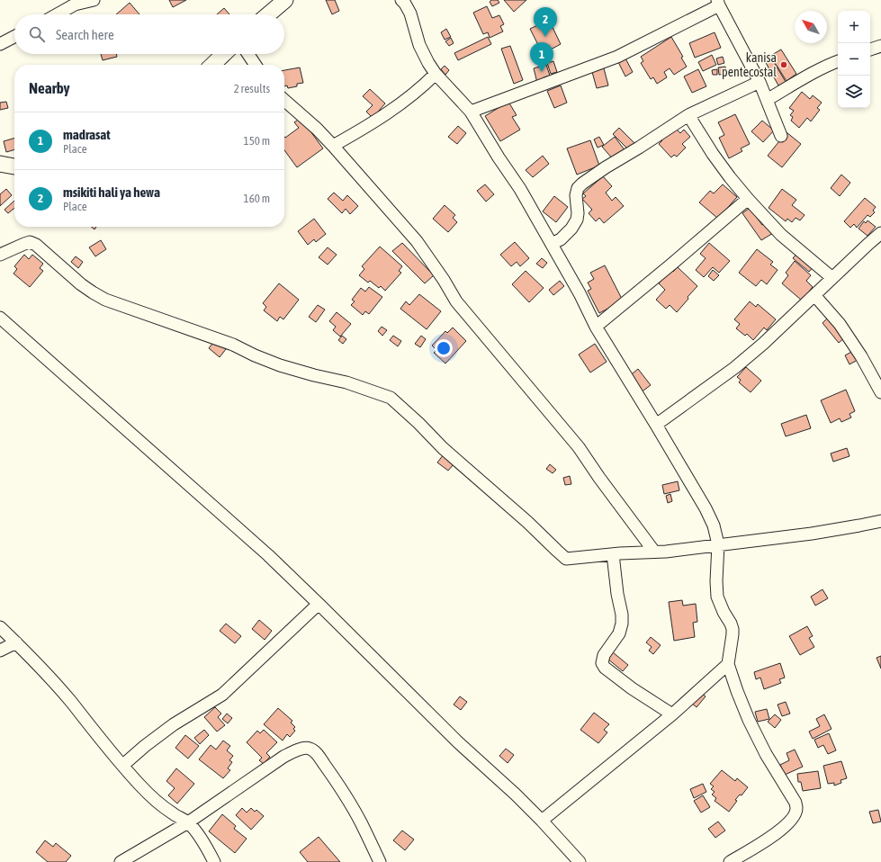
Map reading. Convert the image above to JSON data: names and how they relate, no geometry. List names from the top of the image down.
{
  "places": ["kanisa pentecostal"],
  "north": "top left",
  "page": {
    "pins": ["2", "1"],
    "map_buttons": ["+", "−"],
    "search": "Search here",
    "heading": ["Nearby", "2 results"],
    "list": [
      {
        "mark": "1",
        "name": "madrasat",
        "note": "Place",
        "value": "150 m"
      },
      {
        "mark": "2",
        "name": "msikiti hali ya hewa",
        "note": "Place",
        "value": "160 m"
      }
    ]
  }
}
